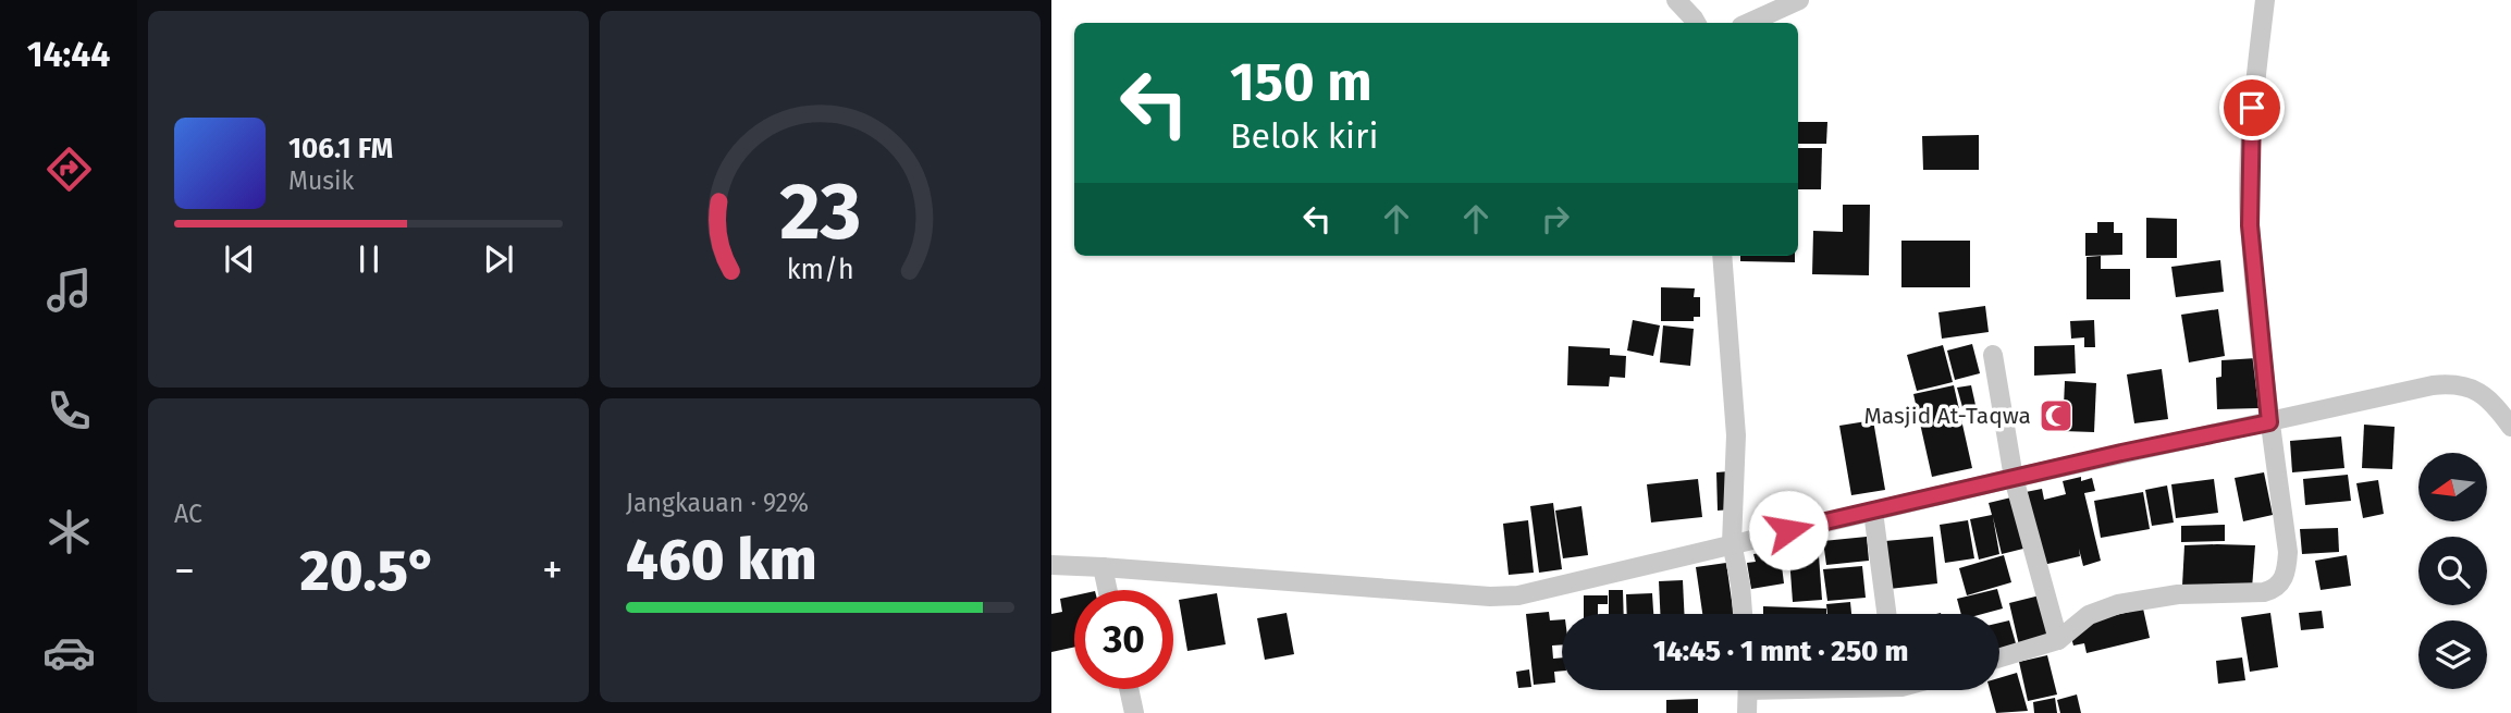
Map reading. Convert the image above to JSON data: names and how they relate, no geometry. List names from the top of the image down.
{
  "places": {
    "mosque": ["Masjid At-Taqwa"]
  },
  "north": "left",
  "page": {
    "tabs": "14:44",
    "turn": ["150 m", "Belok kiri"],
    "song": ["106.1 FM", "Musik"],
    "tile": [
      "AC",
      ["Jangkauan · 92%", "460 km"]
    ],
    "heat": ["−", "20.5°", "+"],
    "limit": "30",
    "trip": "14:45 · 1 mnt · 250 m",
    "gauge": ["23", "km/h"]
  }
}
